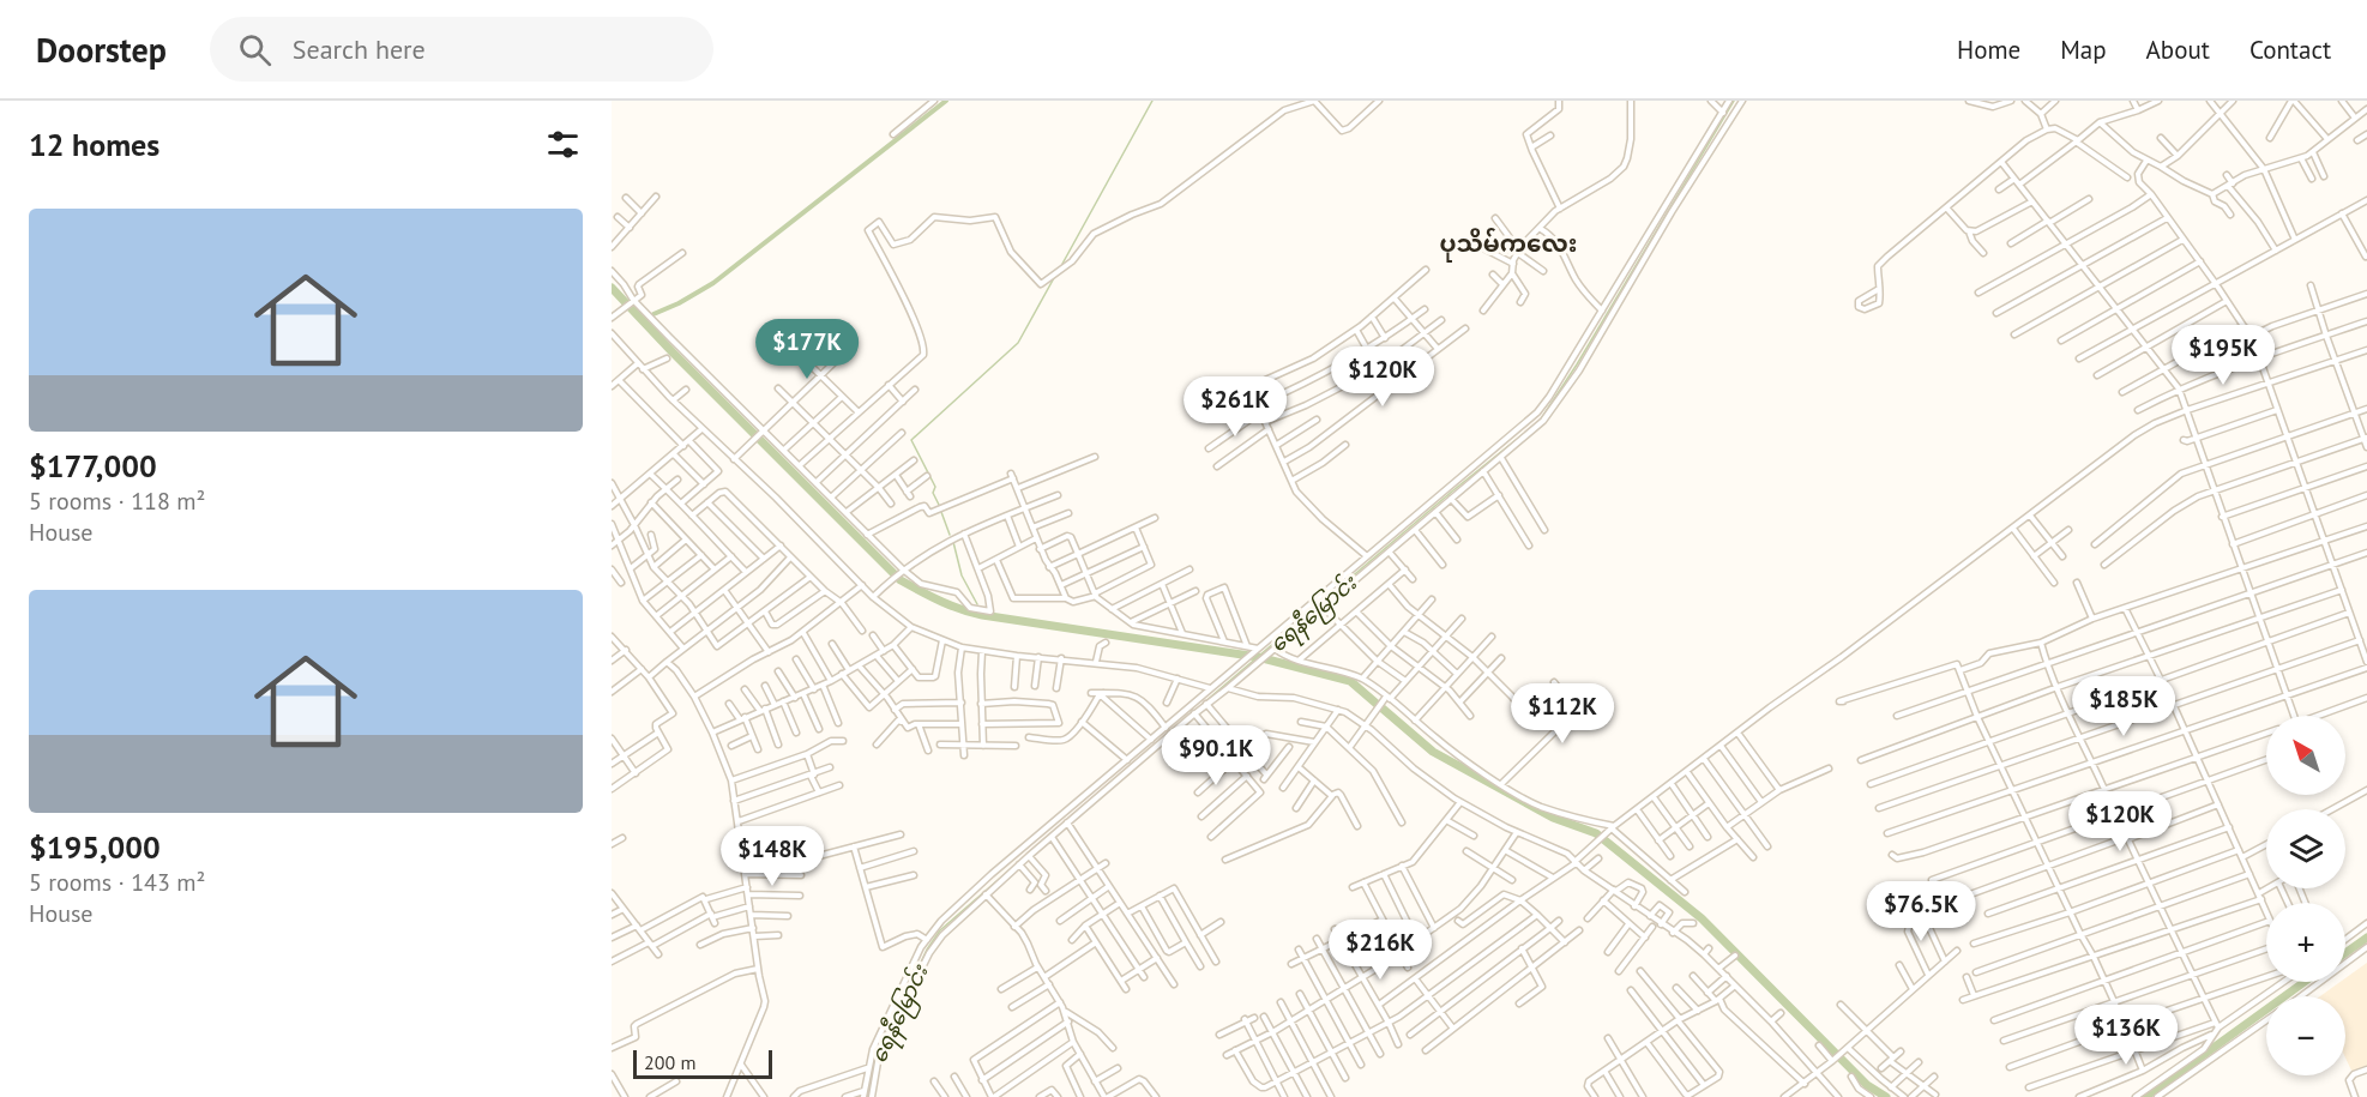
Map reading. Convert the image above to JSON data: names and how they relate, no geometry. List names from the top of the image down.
{
  "districts": ["ပုသိမ်ကလေး"],
  "water": ["ရေနီမြောင်း"],
  "scale_bar": "200 m",
  "north": "top left",
  "page": {
    "header": "Doorstep",
    "search": "Search here",
    "nav": [
      "Home",
      "Map",
      "About",
      "Contact"
    ],
    "heading": "12 homes",
    "list": [
      {
        "name": "$177,000",
        "note": "5 rooms · 118 m² · House"
      },
      {
        "name": "$195,000",
        "note": "5 rooms · 143 m² · House"
      }
    ],
    "price": [
      "$177K",
      "$195K",
      "$120K",
      "$261K",
      "$185K",
      "$112K",
      "$90.1K",
      "$120K",
      "$148K",
      "$76.5K",
      "$216K",
      "$136K"
    ],
    "map_buttons": ["+", "−"],
    "scale": "200 m"
  }
}
